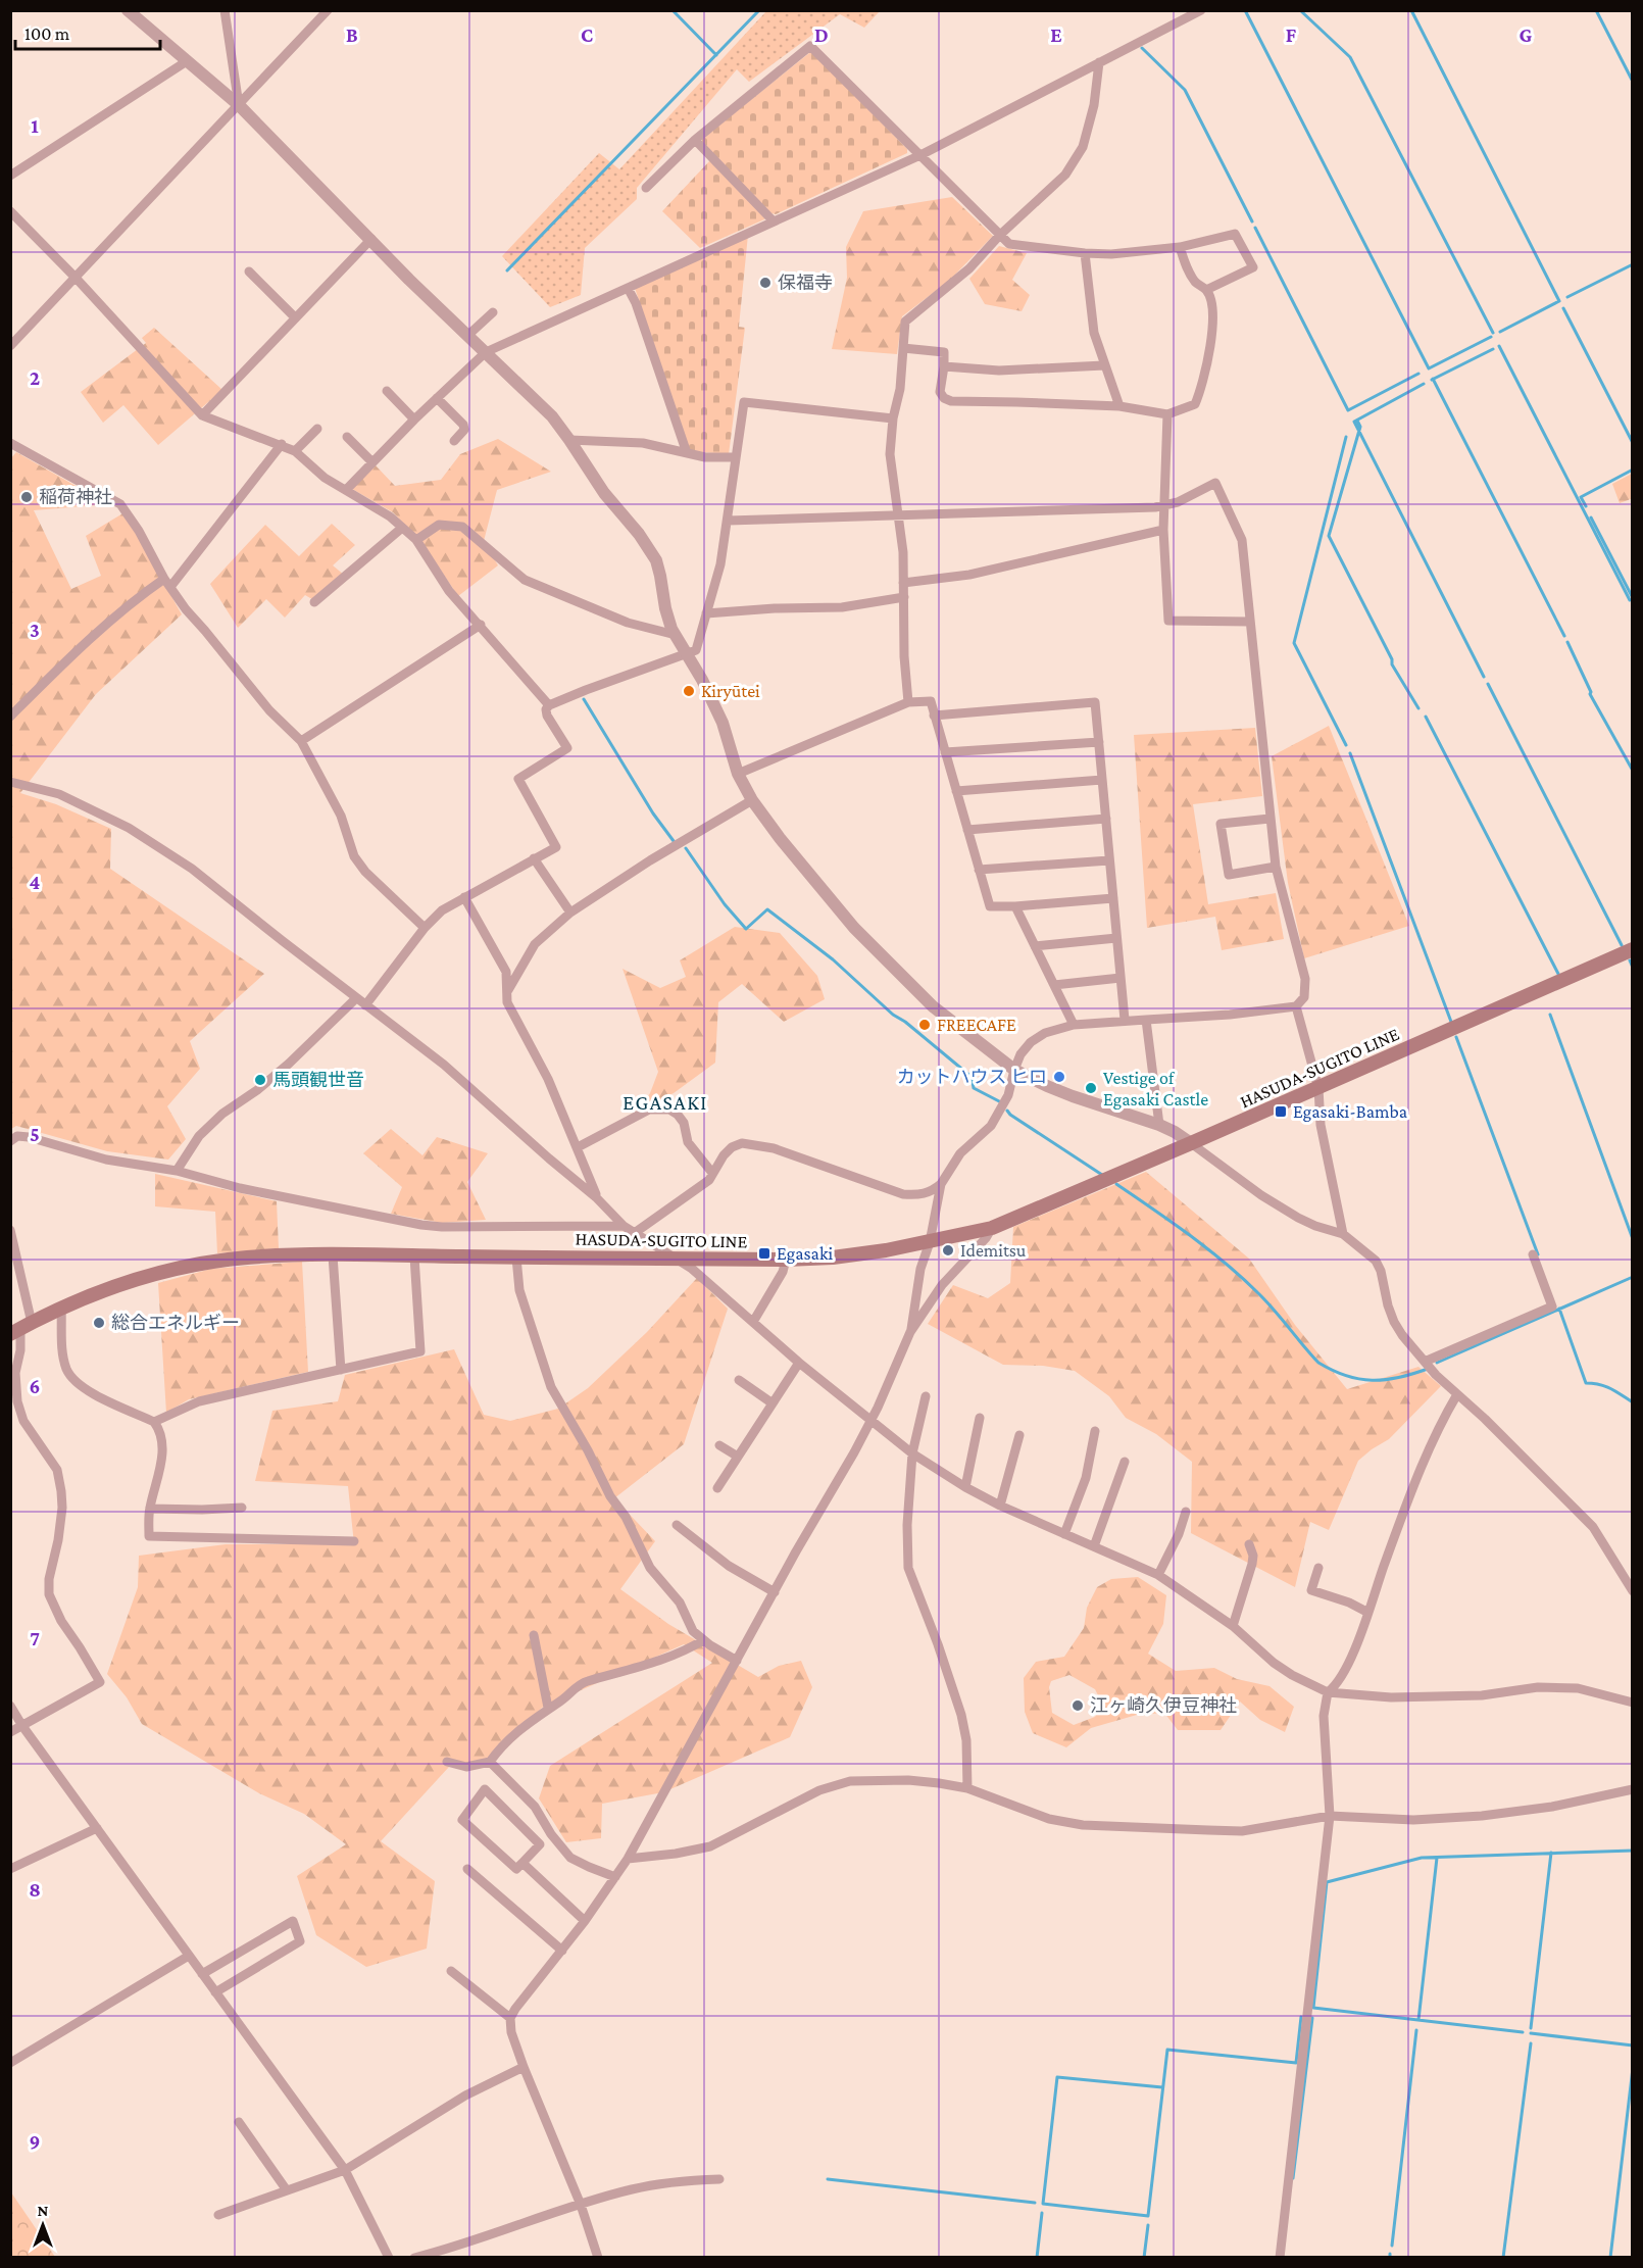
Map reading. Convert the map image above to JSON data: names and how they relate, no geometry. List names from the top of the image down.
{
  "streets": {
    "main road": ["HASUDA-SUGITO LINE"]
  },
  "districts": ["EGASAKI"],
  "places": {
    "other": [
      "保福寺",
      "稲荷神社",
      "Kiryūtei",
      "FREECAFE",
      "カットハウス ヒロ",
      "馬頭観世音",
      "Vestige of Egasaki Castle",
      "Idemitsu",
      "総合エネルギー",
      "江ヶ崎久伊豆神社"
    ],
    "transit": ["Egasaki-Bamba", "Egasaki"]
  },
  "scale_bar": "100 m",
  "north": "top",
  "grid": {
    "columns": [
      "B",
      "C",
      "D",
      "E",
      "F",
      "G"
    ],
    "rows": [
      "1",
      "2",
      "3",
      "4",
      "5",
      "6",
      "7",
      "8",
      "9"
    ]
  }
}
